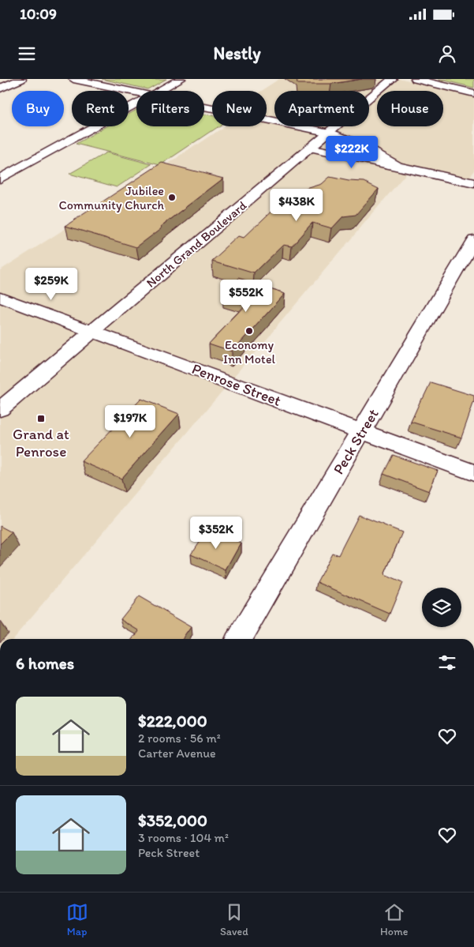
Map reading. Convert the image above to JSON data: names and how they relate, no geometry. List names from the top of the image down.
{
  "streets": {
    "street": ["North Grand Boulevard", "Penrose Street", "Peck Street"]
  },
  "crossings": [
    ["North Grand Boulevard", "Penrose Street"],
    ["Penrose Street", "Peck Street"]
  ],
  "places": {
    "other": ["Jubilee Community Church", "Economy Inn Motel"],
    "transit": ["Grand at Penrose"]
  },
  "page": {
    "status": "10:09",
    "header": "Nestly",
    "chip": [
      "Buy",
      "Rent",
      "Filters",
      "New",
      "Apartment",
      "House"
    ],
    "price": [
      "$222K",
      "$438K",
      "$259K",
      "$552K",
      "$197K",
      "$352K"
    ],
    "heading": "6 homes",
    "list": [
      {
        "name": "$222,000",
        "note": "2 rooms · 56 m² · Carter Avenue"
      },
      {
        "name": "$352,000",
        "note": "3 rooms · 104 m² · Peck Street"
      }
    ],
    "tabs": ["Map", "Saved", "Home"]
  }
}
